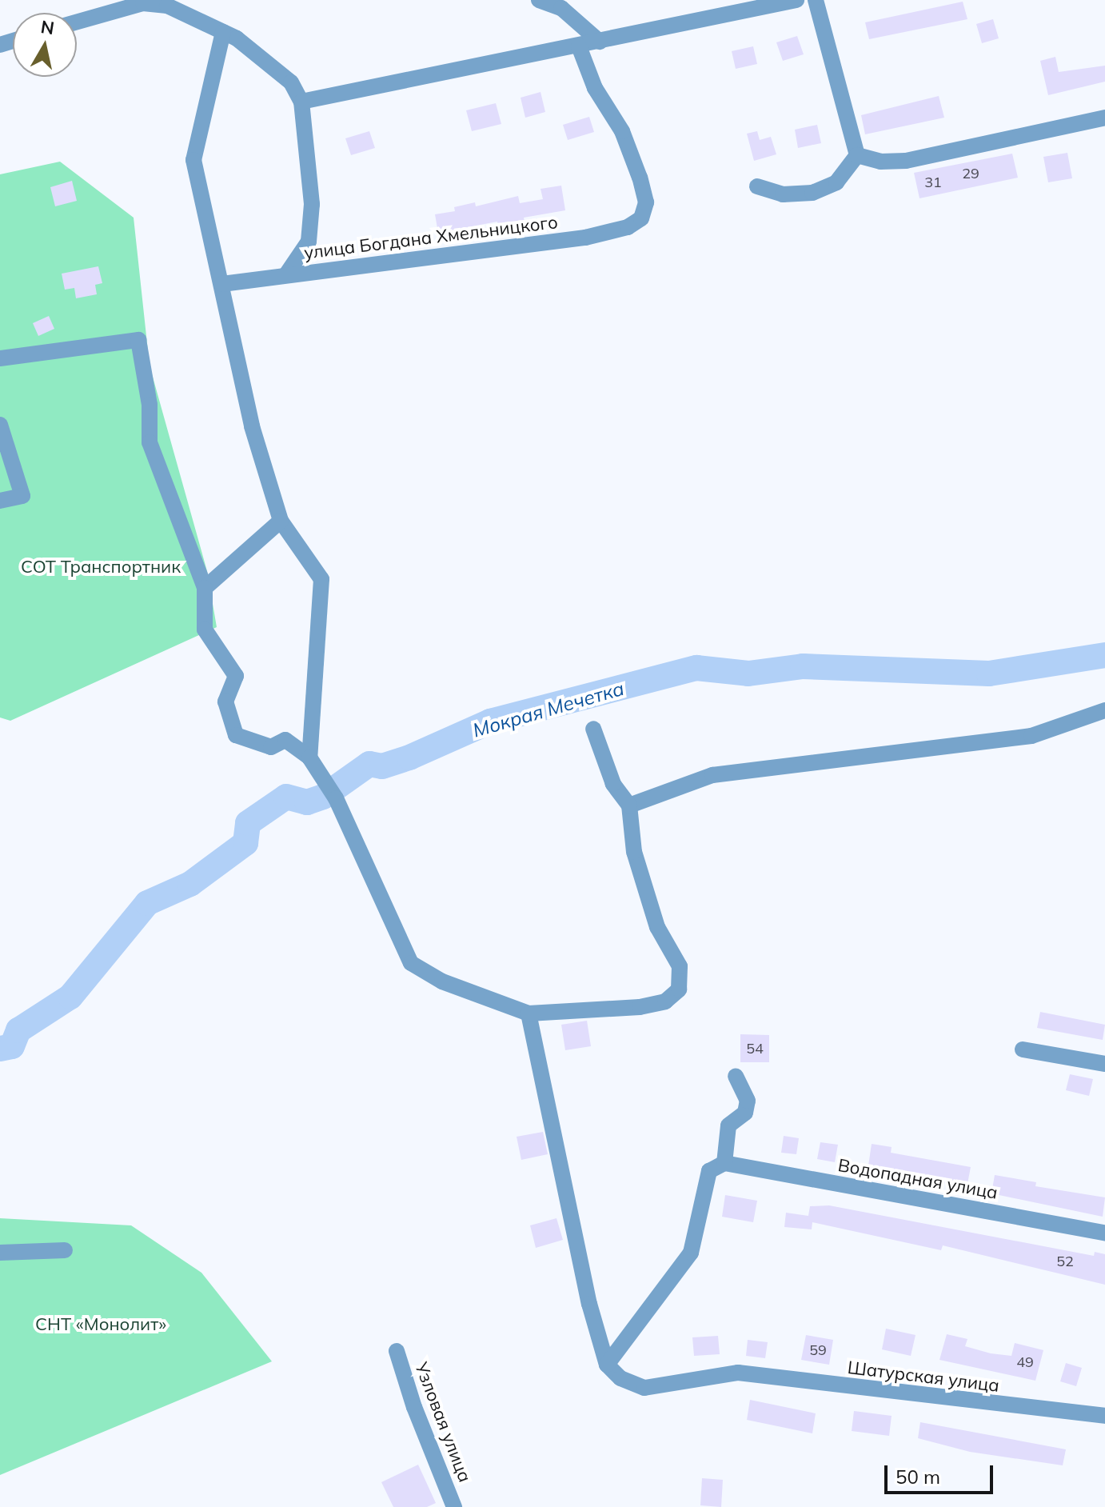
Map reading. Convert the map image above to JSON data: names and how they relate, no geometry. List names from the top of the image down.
{
  "streets": {
    "street": [
      "улица Богдана Хмельницкого",
      "Водопадная улица",
      "Шатурская улица",
      "Узловая улица"
    ]
  },
  "water": ["Мокрая Мечетка"],
  "parks": ["СОТ Транспортник", "СНТ «Монолит»"],
  "house_numbers": [
    "29",
    "31",
    "54",
    "52",
    "59",
    "49"
  ],
  "scale_bar": "50 m",
  "north": "top"
}
